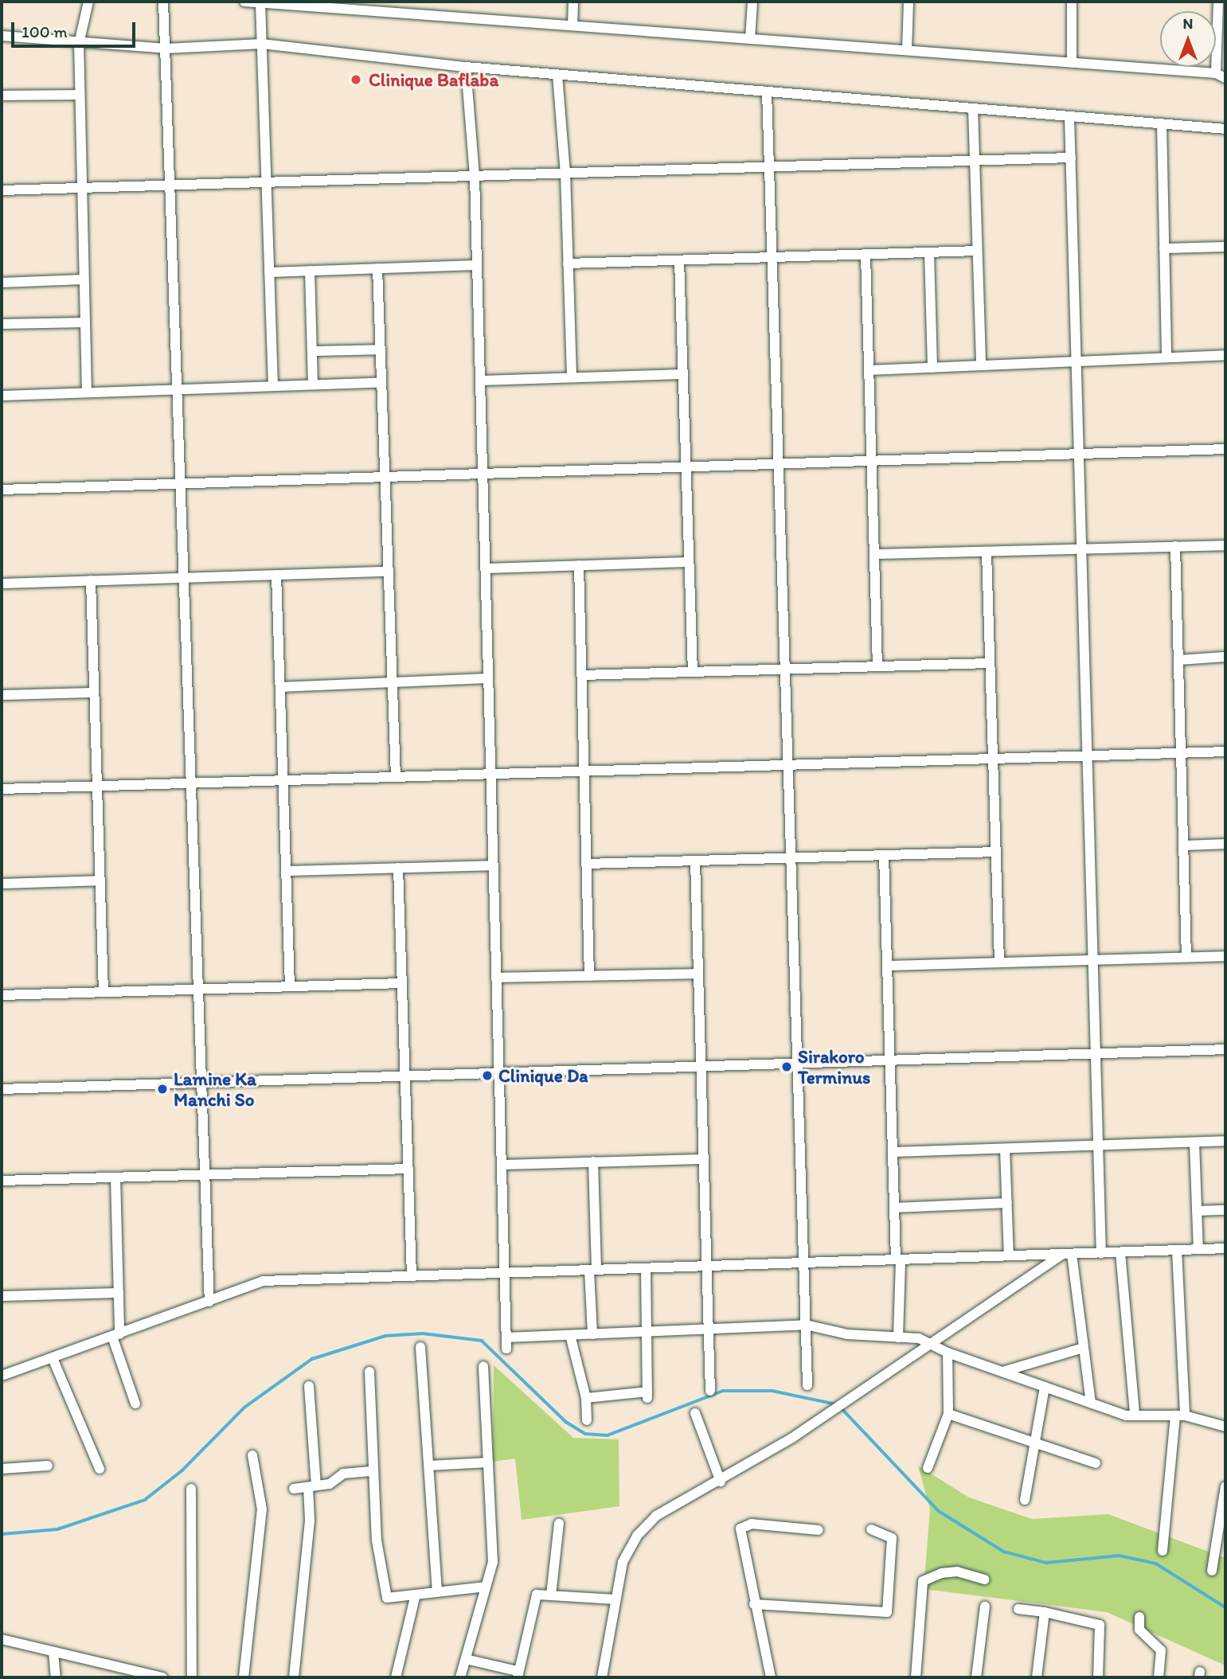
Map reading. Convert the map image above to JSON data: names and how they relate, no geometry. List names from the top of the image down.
{
  "places": [
    "Clinique Baflaba",
    "Sirakoro Terminus",
    "Clinique Da",
    "Lamine Ka Manchi So"
  ],
  "scale_bar": "100 m",
  "north": "top"
}
